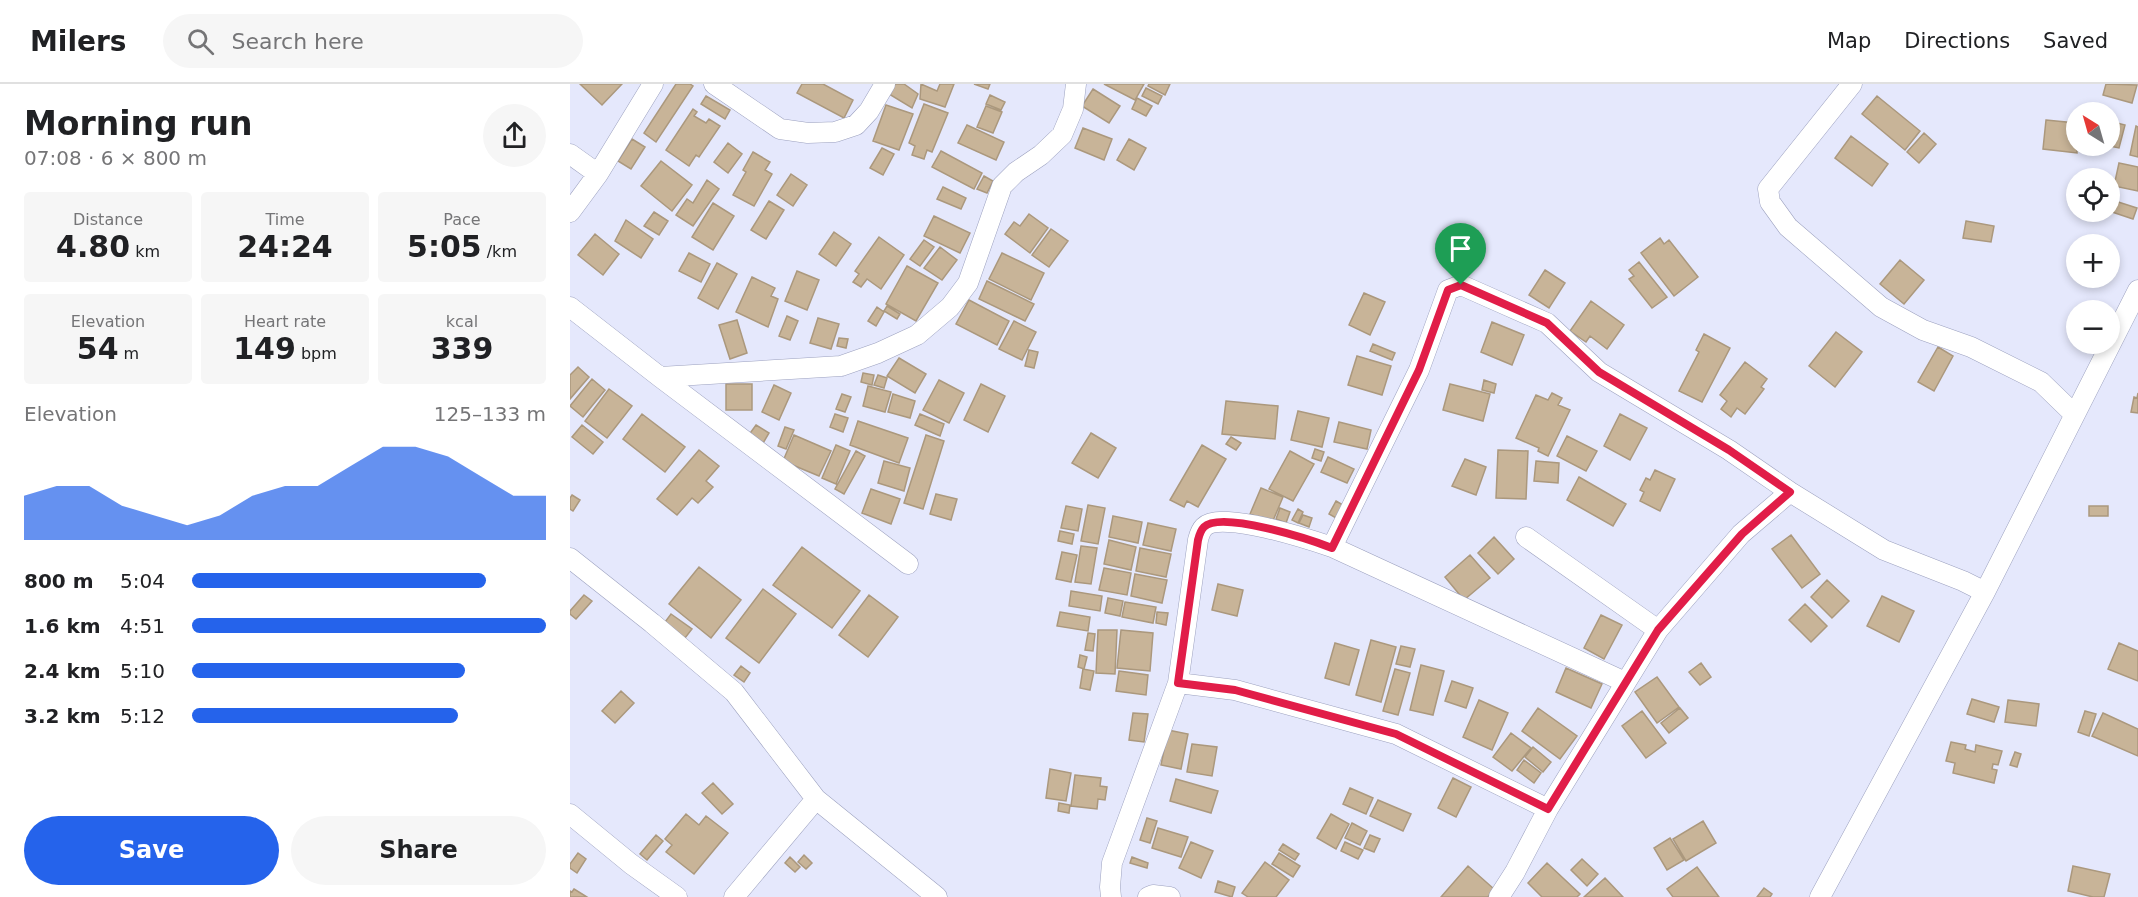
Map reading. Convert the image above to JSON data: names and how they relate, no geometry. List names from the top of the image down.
{
  "north": "top left",
  "page": {
    "header": "Milers",
    "search": "Search here",
    "nav": ["Map", "Directions", "Saved"],
    "heading": ["Morning run", "07:08 · 6 × 800 m"],
    "map_buttons": ["+", "−"],
    "stats": [
      ["Distance", "4.80 km"],
      ["Time", "24:24"],
      ["Pace", "5:05 /km"],
      ["Elevation", "54 m"],
      ["Heart rate", "149 bpm"],
      ["kcal", "339"]
    ],
    "chart": ["Elevation", "125–133 m"],
    "list": [
      {
        "name": "800 m",
        "note": "5:04"
      },
      {
        "name": "1.6 km",
        "note": "4:51"
      },
      {
        "name": "2.4 km",
        "note": "5:10"
      },
      {
        "name": "3.2 km",
        "note": "5:12"
      }
    ],
    "buttons": ["Save", "Share"]
  }
}
